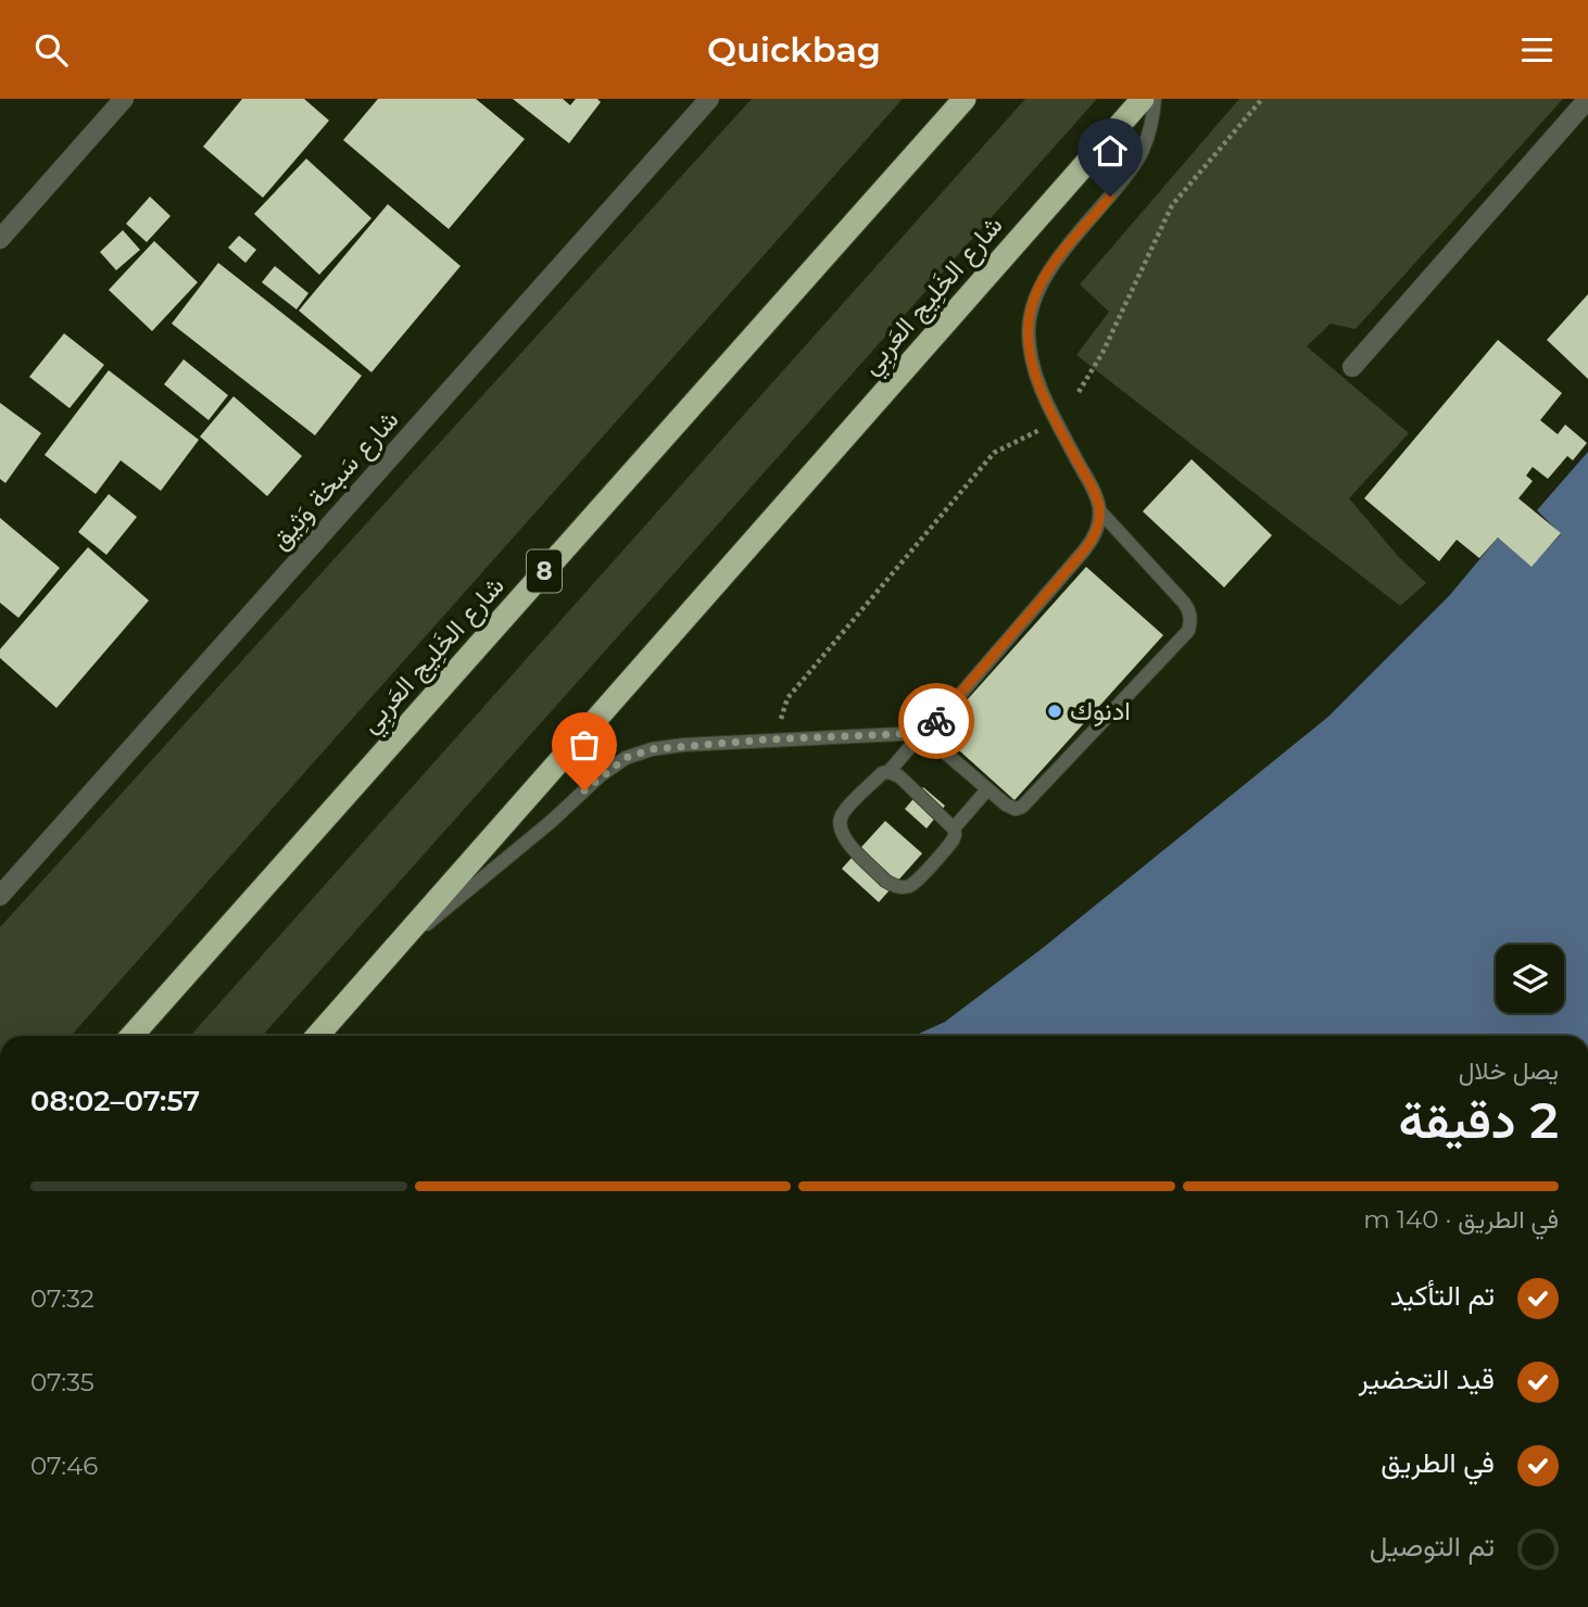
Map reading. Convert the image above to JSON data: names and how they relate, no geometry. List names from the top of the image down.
{
  "streets": {
    "highway": ["شارع الخَلِيج العَربِي", "8"],
    "street": ["شارع سَبخة وَثِيق"]
  },
  "places": ["ادنوك"],
  "page": {
    "header": "Quickbag",
    "heading": ["2 دقيقة", "يصل خلال", "07:57–08:02"],
    "bar": "في الطريق · 140 m",
    "list": [
      ["تم التأكيد", "07:32"],
      ["قيد التحضير", "07:35"],
      ["في الطريق", "07:46"],
      "تم التوصيل"
    ]
  }
}
